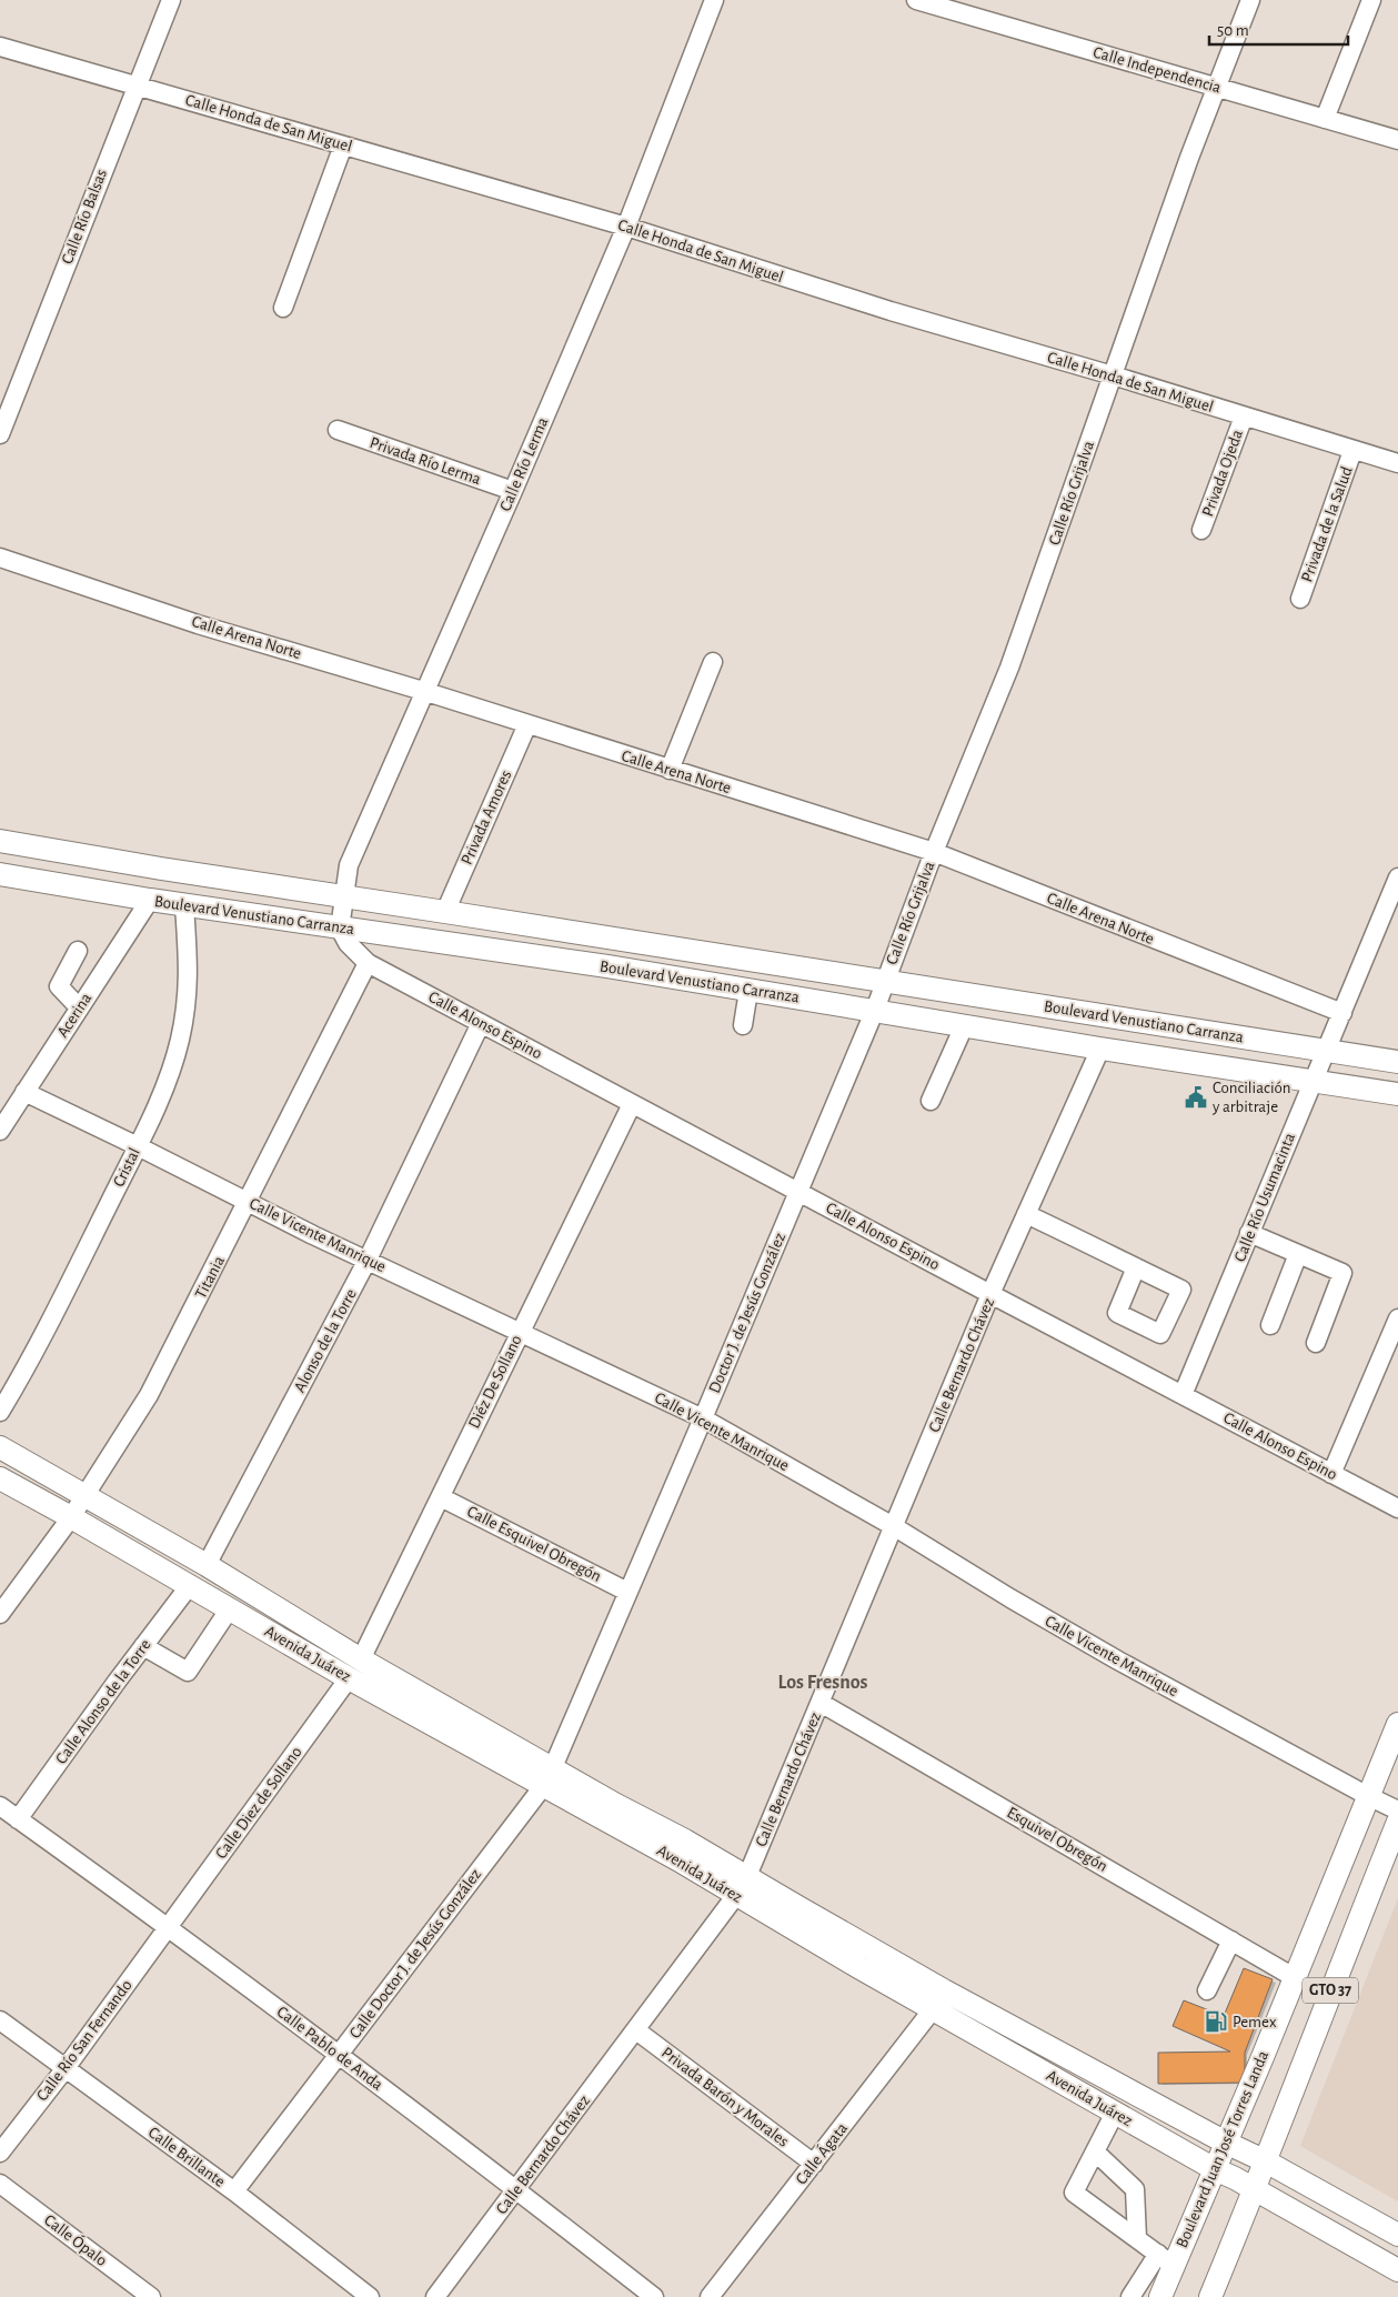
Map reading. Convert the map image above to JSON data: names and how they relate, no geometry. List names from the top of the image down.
{
  "streets": {
    "main road": [
      "Boulevard Venustiano Carranza",
      "Avenida Juárez",
      "GTO 37",
      "Boulevard Juan José Torres Landa"
    ],
    "street": [
      "Calle Independencia",
      "Calle Honda de San Miguel",
      "Calle Río Balsas",
      "Privada Río Lerma",
      "Calle Río Lerma",
      "Privada Ojeda",
      "Calle Río Grijalva",
      "Privada de la Salud",
      "Calle Arena Norte",
      "Privada Amores",
      "Acerina",
      "Calle Alonso Espino",
      "Cristal",
      "Calle Río Usumacinta",
      "Calle Vicente Manrique",
      "Titania",
      "Doctor J. de Jesús González",
      "Alonso de la Torre",
      "Calle Bernardo Chávez",
      "Diéz De Sollano",
      "Calle Esquivel Obregón",
      "Calle Alonso de la Torre",
      "Calle Diez de Sollano",
      "Esquivel Obregón",
      "Calle Doctor J. de Jesús González",
      "Calle Río San Fernando",
      "Calle Pablo de Anda",
      "Privada Barón y Morales",
      "Calle Ágata",
      "Calle Brillante",
      "Calle Ópalo"
    ]
  },
  "crossings": [
    ["Calle Independencia", "Calle Río Grijalva"],
    ["Calle Honda de San Miguel", "Calle Río Balsas"],
    ["Calle Honda de San Miguel", "Calle Río Lerma"],
    ["Calle Honda de San Miguel", "Privada Ojeda"],
    ["Calle Honda de San Miguel", "Calle Río Grijalva"],
    ["Calle Honda de San Miguel", "Privada de la Salud"],
    ["Privada Río Lerma", "Calle Río Lerma"],
    ["Calle Río Lerma", "Calle Arena Norte"],
    ["Calle Río Lerma", "Boulevard Venustiano Carranza"],
    ["Calle Río Grijalva", "Calle Arena Norte"],
    ["Calle Río Grijalva", "Boulevard Venustiano Carranza"],
    ["Calle Río Grijalva", "Doctor J. de Jesús González"],
    ["Calle Arena Norte", "Privada Amores"],
    ["Calle Arena Norte", "Calle Río Usumacinta"],
    ["Privada Amores", "Boulevard Venustiano Carranza"],
    ["Boulevard Venustiano Carranza", "Acerina"],
    ["Boulevard Venustiano Carranza", "Cristal"],
    ["Boulevard Venustiano Carranza", "Calle Río Usumacinta"],
    ["Boulevard Venustiano Carranza", "Doctor J. de Jesús González"],
    ["Boulevard Venustiano Carranza", "Calle Bernardo Chávez"],
    ["Acerina", "Calle Vicente Manrique"],
    ["Calle Alonso Espino", "Calle Río Usumacinta"],
    ["Calle Alonso Espino", "Titania"],
    ["Calle Alonso Espino", "Doctor J. de Jesús González"],
    ["Calle Alonso Espino", "Alonso de la Torre"],
    ["Calle Alonso Espino", "Calle Bernardo Chávez"],
    ["Calle Alonso Espino", "Diéz De Sollano"],
    ["Cristal", "Calle Vicente Manrique"],
    ["Calle Vicente Manrique", "Titania"],
    ["Calle Vicente Manrique", "Doctor J. de Jesús González"],
    ["Calle Vicente Manrique", "Alonso de la Torre"],
    ["Calle Vicente Manrique", "Calle Bernardo Chávez"],
    ["Calle Vicente Manrique", "Diéz De Sollano"],
    ["Calle Vicente Manrique", "Boulevard Juan José Torres Landa"],
    ["Titania", "Avenida Juárez"],
    ["Doctor J. de Jesús González", "Calle Esquivel Obregón"],
    ["Doctor J. de Jesús González", "Avenida Juárez"],
    ["Doctor J. de Jesús González", "Calle Doctor J. de Jesús González"],
    ["Alonso de la Torre", "Avenida Juárez"],
    ["Calle Bernardo Chávez", "Avenida Juárez"],
    ["Calle Bernardo Chávez", "Esquivel Obregón"],
    ["Calle Bernardo Chávez", "Calle Pablo de Anda"],
    ["Calle Bernardo Chávez", "Privada Barón y Morales"],
    ["Diéz De Sollano", "Calle Esquivel Obregón"],
    ["Diéz De Sollano", "Avenida Juárez"],
    ["Avenida Juárez", "Calle Alonso de la Torre"],
    ["Avenida Juárez", "Calle Diez de Sollano"],
    ["Avenida Juárez", "Calle Doctor J. de Jesús González"],
    ["Avenida Juárez", "GTO 37"],
    ["Avenida Juárez", "Boulevard Juan José Torres Landa"],
    ["Avenida Juárez", "Calle Ágata"],
    ["Calle Alonso de la Torre", "Calle Pablo de Anda"],
    ["Calle Diez de Sollano", "Calle Río San Fernando"],
    ["Calle Diez de Sollano", "Calle Pablo de Anda"],
    ["Esquivel Obregón", "Boulevard Juan José Torres Landa"],
    ["Calle Doctor J. de Jesús González", "Calle Pablo de Anda"],
    ["Calle Doctor J. de Jesús González", "Calle Brillante"],
    ["Calle Río San Fernando", "Calle Pablo de Anda"],
    ["Calle Río San Fernando", "Calle Brillante"],
    ["Privada Barón y Morales", "Calle Ágata"]
  ],
  "districts": ["Los Fresnos"],
  "places": {
    "public building": ["Conciliación y arbitraje"],
    "fuel station": ["Pemex"]
  },
  "scale_bar": "50 m"
}
